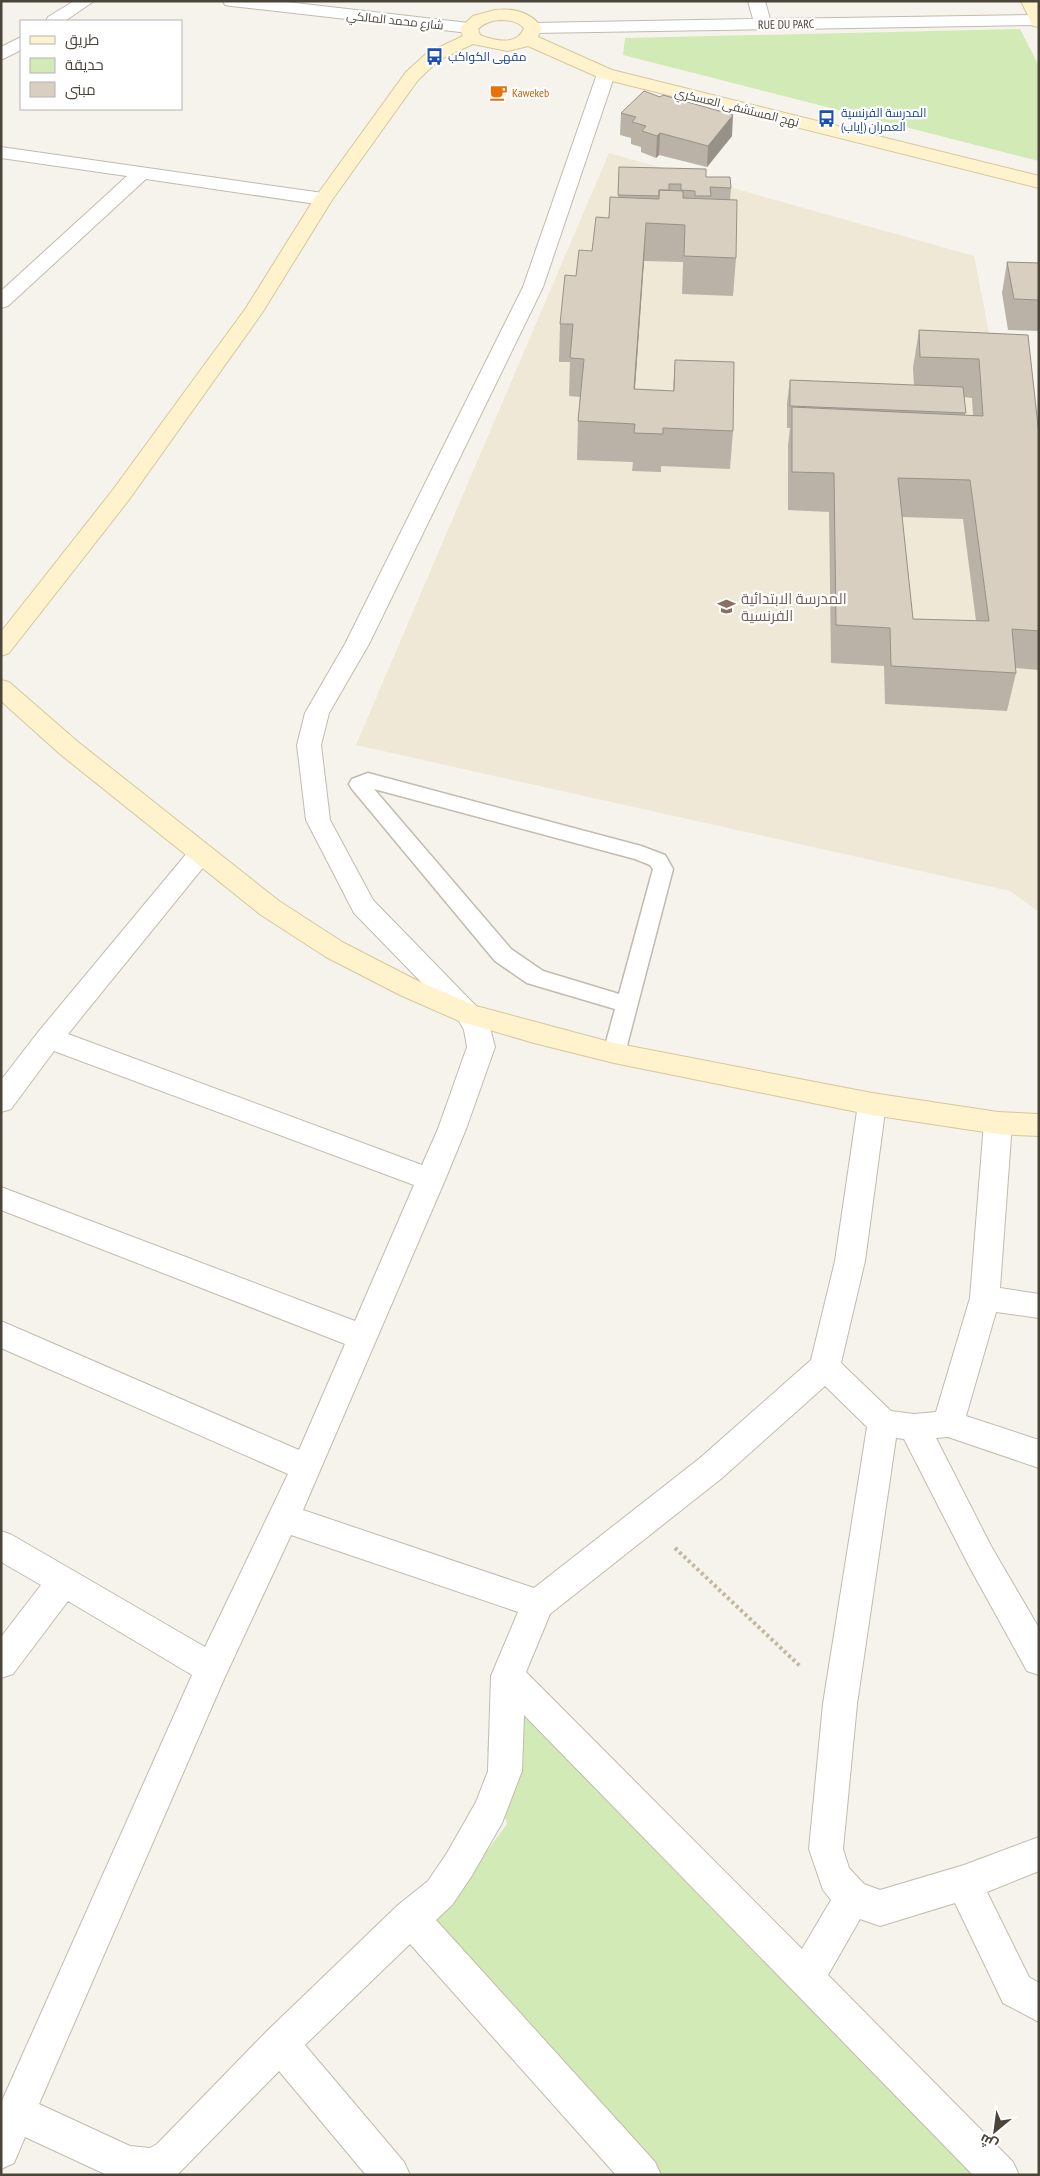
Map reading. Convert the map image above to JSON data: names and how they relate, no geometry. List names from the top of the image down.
{
  "streets": {
    "street": ["شارع محمد المالكي", "RUE DU PARC", "نهج المستشفى العسكري"]
  },
  "crossings": [
    ["RUE DU PARC", "نهج المستشفى العسكري"]
  ],
  "places": {
    "bus stop": ["مقهى الكواكب", "المدرسة الفرنسية العمران (إياب)"],
    "cafe": ["Kawekeb"],
    "school or university": ["المدرسة الابتدائية الفرنسية"]
  },
  "legend": ["طريق", "حديقة", "مبنى"],
  "north": "bottom left"
}
